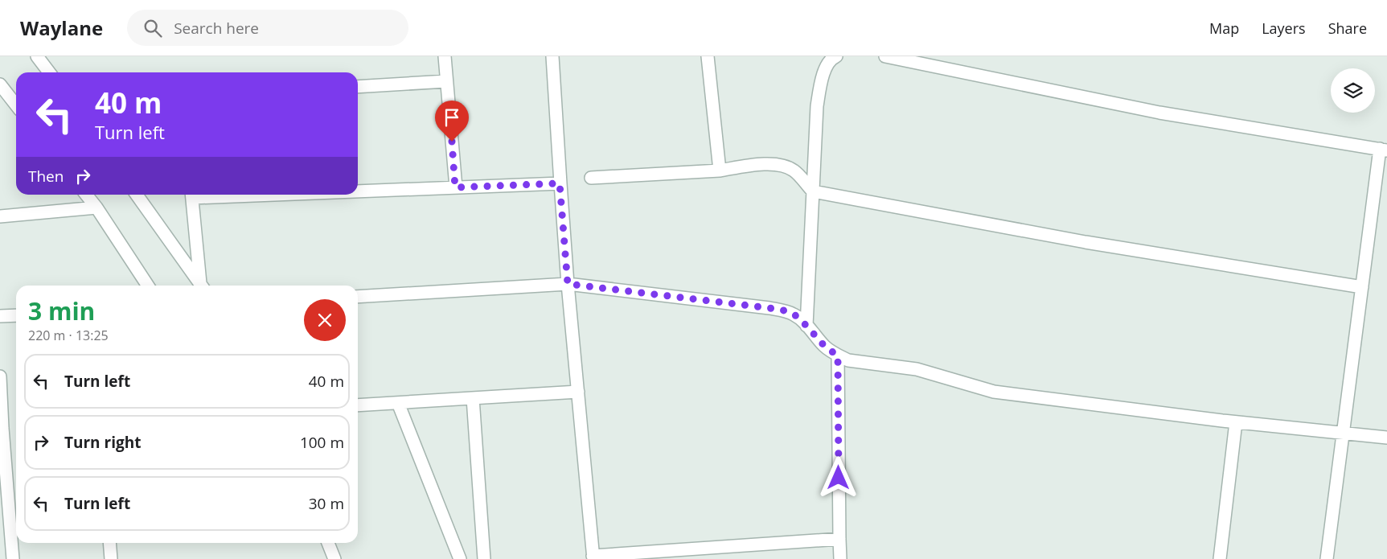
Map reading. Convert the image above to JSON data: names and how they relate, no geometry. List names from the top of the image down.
{
  "page": {
    "header": "Waylane",
    "search": "Search here",
    "nav": ["Map", "Layers", "Share"],
    "turn": ["40 m", "Turn left"],
    "then": "Then",
    "heading": ["3 min", "220 m · 13:25"],
    "list": [
      {
        "name": "Turn left",
        "value": "40 m"
      },
      {
        "name": "Turn right",
        "value": "100 m"
      },
      {
        "name": "Turn left",
        "value": "30 m"
      }
    ]
  }
}
